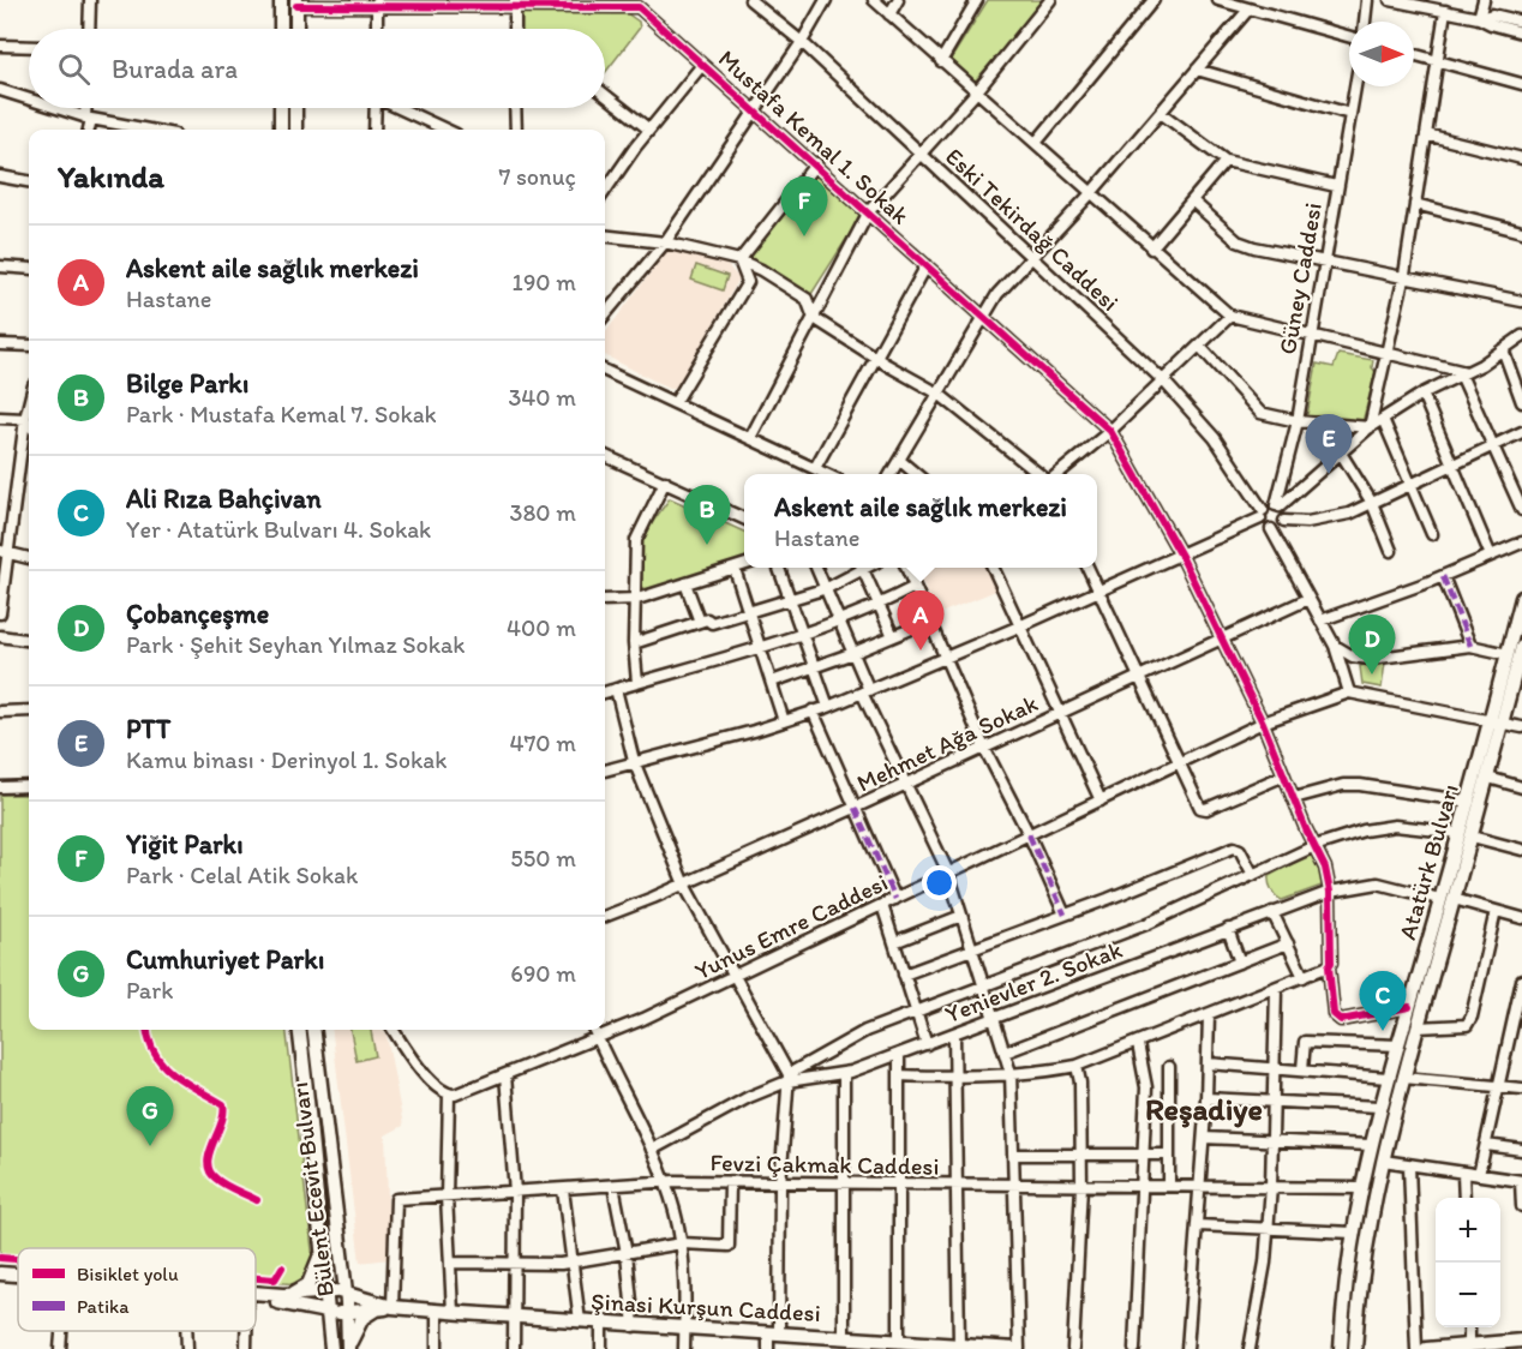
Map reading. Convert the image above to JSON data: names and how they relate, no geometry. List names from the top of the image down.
{
  "streets": {
    "main road": ["Atatürk Bulvarı", "Bülent Ecevit Bulvarı", "Şinasi Kurşun Caddesi"],
    "street": [
      "Mustafa Kemal 1. Sokak",
      "Eski Tekirdağ Caddesi",
      "Güney Caddesi",
      "Mehmet Ağa Sokak",
      "Yunus Emre Caddesi",
      "Yenievler 2. Sokak",
      "Fevzi Çakmak Caddesi"
    ]
  },
  "crossings": [
    ["Mustafa Kemal 1. Sokak", "Mehmet Ağa Sokak"],
    ["Mustafa Kemal 1. Sokak", "Atatürk Bulvarı"],
    ["Mustafa Kemal 1. Sokak", "Yunus Emre Caddesi"],
    ["Mustafa Kemal 1. Sokak", "Yenievler 2. Sokak"],
    ["Eski Tekirdağ Caddesi", "Güney Caddesi"],
    ["Atatürk Bulvarı", "Yenievler 2. Sokak"],
    ["Atatürk Bulvarı", "Fevzi Çakmak Caddesi"],
    ["Fevzi Çakmak Caddesi", "Şinasi Kurşun Caddesi"],
    ["Bülent Ecevit Bulvarı", "Şinasi Kurşun Caddesi"]
  ],
  "districts": ["Reşadiye"],
  "legend": ["Bisiklet yolu", "Patika"],
  "north": "right",
  "page": {
    "search": "Burada ara",
    "heading": ["Yakında", "7 sonuç"],
    "pins": [
      "F",
      "E",
      "B",
      "A",
      "D",
      "C",
      "G"
    ],
    "list": [
      {
        "mark": "A",
        "name": "Askent aile sağlık merkezi",
        "note": "Hastane",
        "value": "190 m"
      },
      {
        "mark": "B",
        "name": "Bilge Parkı",
        "note": "Park · Mustafa Kemal 7. Sokak",
        "value": "340 m"
      },
      {
        "mark": "C",
        "name": "Ali Rıza Bahçivan",
        "note": "Yer · Atatürk Bulvarı 4. Sokak",
        "value": "380 m"
      },
      {
        "mark": "D",
        "name": "Çobançeşme",
        "note": "Park · Şehit Seyhan Yılmaz Sokak",
        "value": "400 m"
      },
      {
        "mark": "E",
        "name": "PTT",
        "note": "Kamu binası · Derinyol 1. Sokak",
        "value": "470 m"
      },
      {
        "mark": "F",
        "name": "Yiğit Parkı",
        "note": "Park · Celal Atik Sokak",
        "value": "550 m"
      },
      {
        "mark": "G",
        "name": "Cumhuriyet Parkı",
        "note": "Park",
        "value": "690 m"
      }
    ],
    "popup": ["Askent aile sağlık merkezi", "Hastane"],
    "map_buttons": ["+", "−"]
  }
}
